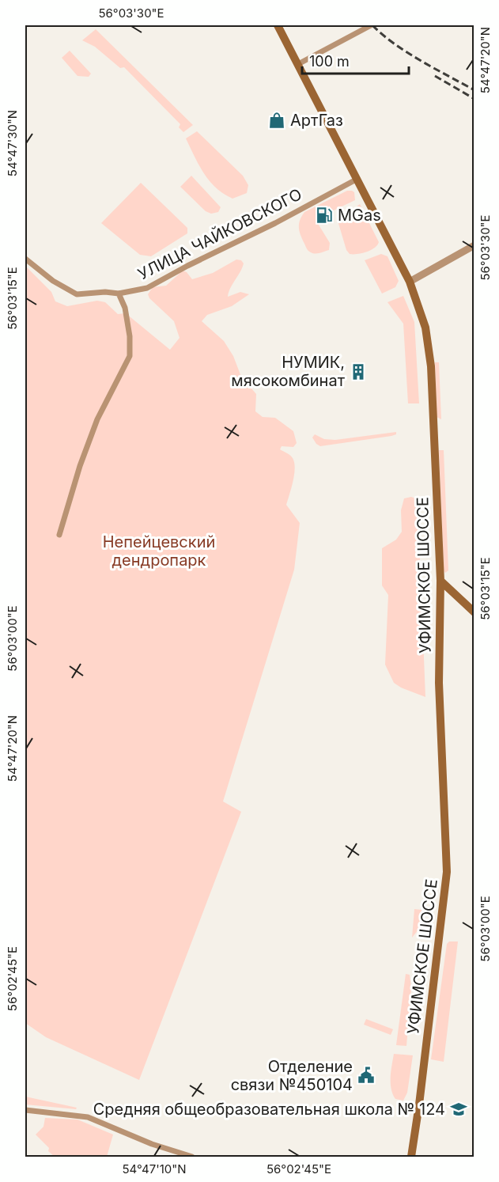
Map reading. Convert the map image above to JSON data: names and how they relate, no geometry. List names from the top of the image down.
{
  "streets": {
    "main road": ["УФИМСКОЕ ШОССЕ"],
    "street": ["УЛИЦА ЧАЙКОВСКОГО"]
  },
  "crossings": [
    ["УЛИЦА ЧАЙКОВСКОГО", "УФИМСКОЕ ШОССЕ"]
  ],
  "parks": ["Непейцевский дендропарк"],
  "places": {
    "shop": ["АртГаз"],
    "fuel station": ["MGas"],
    "building": ["НУМИК, мясокомбинат"],
    "public building": ["Отделение связи №450104"],
    "school or university": ["Средняя общеобразовательная школа № 124"]
  },
  "scale_bar": "100 m",
  "coordinates": [
    "56°03'30\"E",
    "54°47'20\"N",
    "54°47'30\"N",
    "56°03'15\"E",
    "56°03'00\"E",
    "56°02'45\"E",
    "54°47'10\"N"
  ]
}
